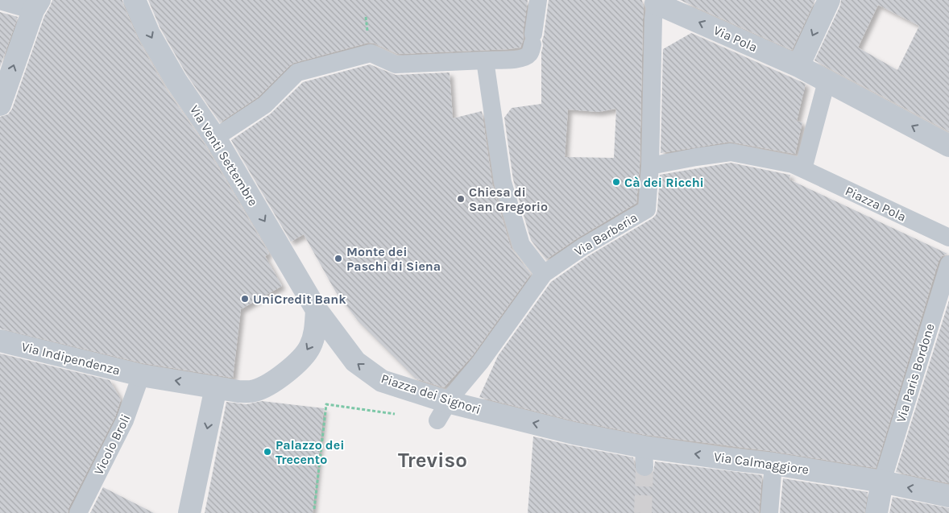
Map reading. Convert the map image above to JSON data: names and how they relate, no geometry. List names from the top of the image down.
{
  "streets": {
    "street": [
      "Via Pola",
      "Via Venti Settembre",
      "Piazza Pola",
      "Via Barberia",
      "Via Indipendenza",
      "Via Paris Bordone",
      "Piazza dei Signori",
      "Vicolo Broli",
      "Via Calmaggiore"
    ]
  },
  "crossings": [
    ["Via Pola", "Via Barberia"],
    ["Via Venti Settembre", "Via Indipendenza"],
    ["Via Venti Settembre", "Piazza dei Signori"],
    ["Piazza Pola", "Via Barberia"],
    ["Via Barberia", "Piazza dei Signori"],
    ["Via Indipendenza", "Piazza dei Signori"],
    ["Via Indipendenza", "Vicolo Broli"],
    ["Via Paris Bordone", "Via Calmaggiore"],
    ["Piazza dei Signori", "Via Calmaggiore"]
  ],
  "one_way": [
    "Via Pola",
    "Via Venti Settembre",
    "Via Indipendenza",
    "Piazza dei Signori",
    "Via Calmaggiore"
  ],
  "districts": ["Treviso"],
  "places": [
    "Cà dei Ricchi",
    "Chiesa di San Gregorio",
    "Monte dei Paschi di Siena",
    "UniCredit Bank",
    "Palazzo dei Trecento"
  ]
}
